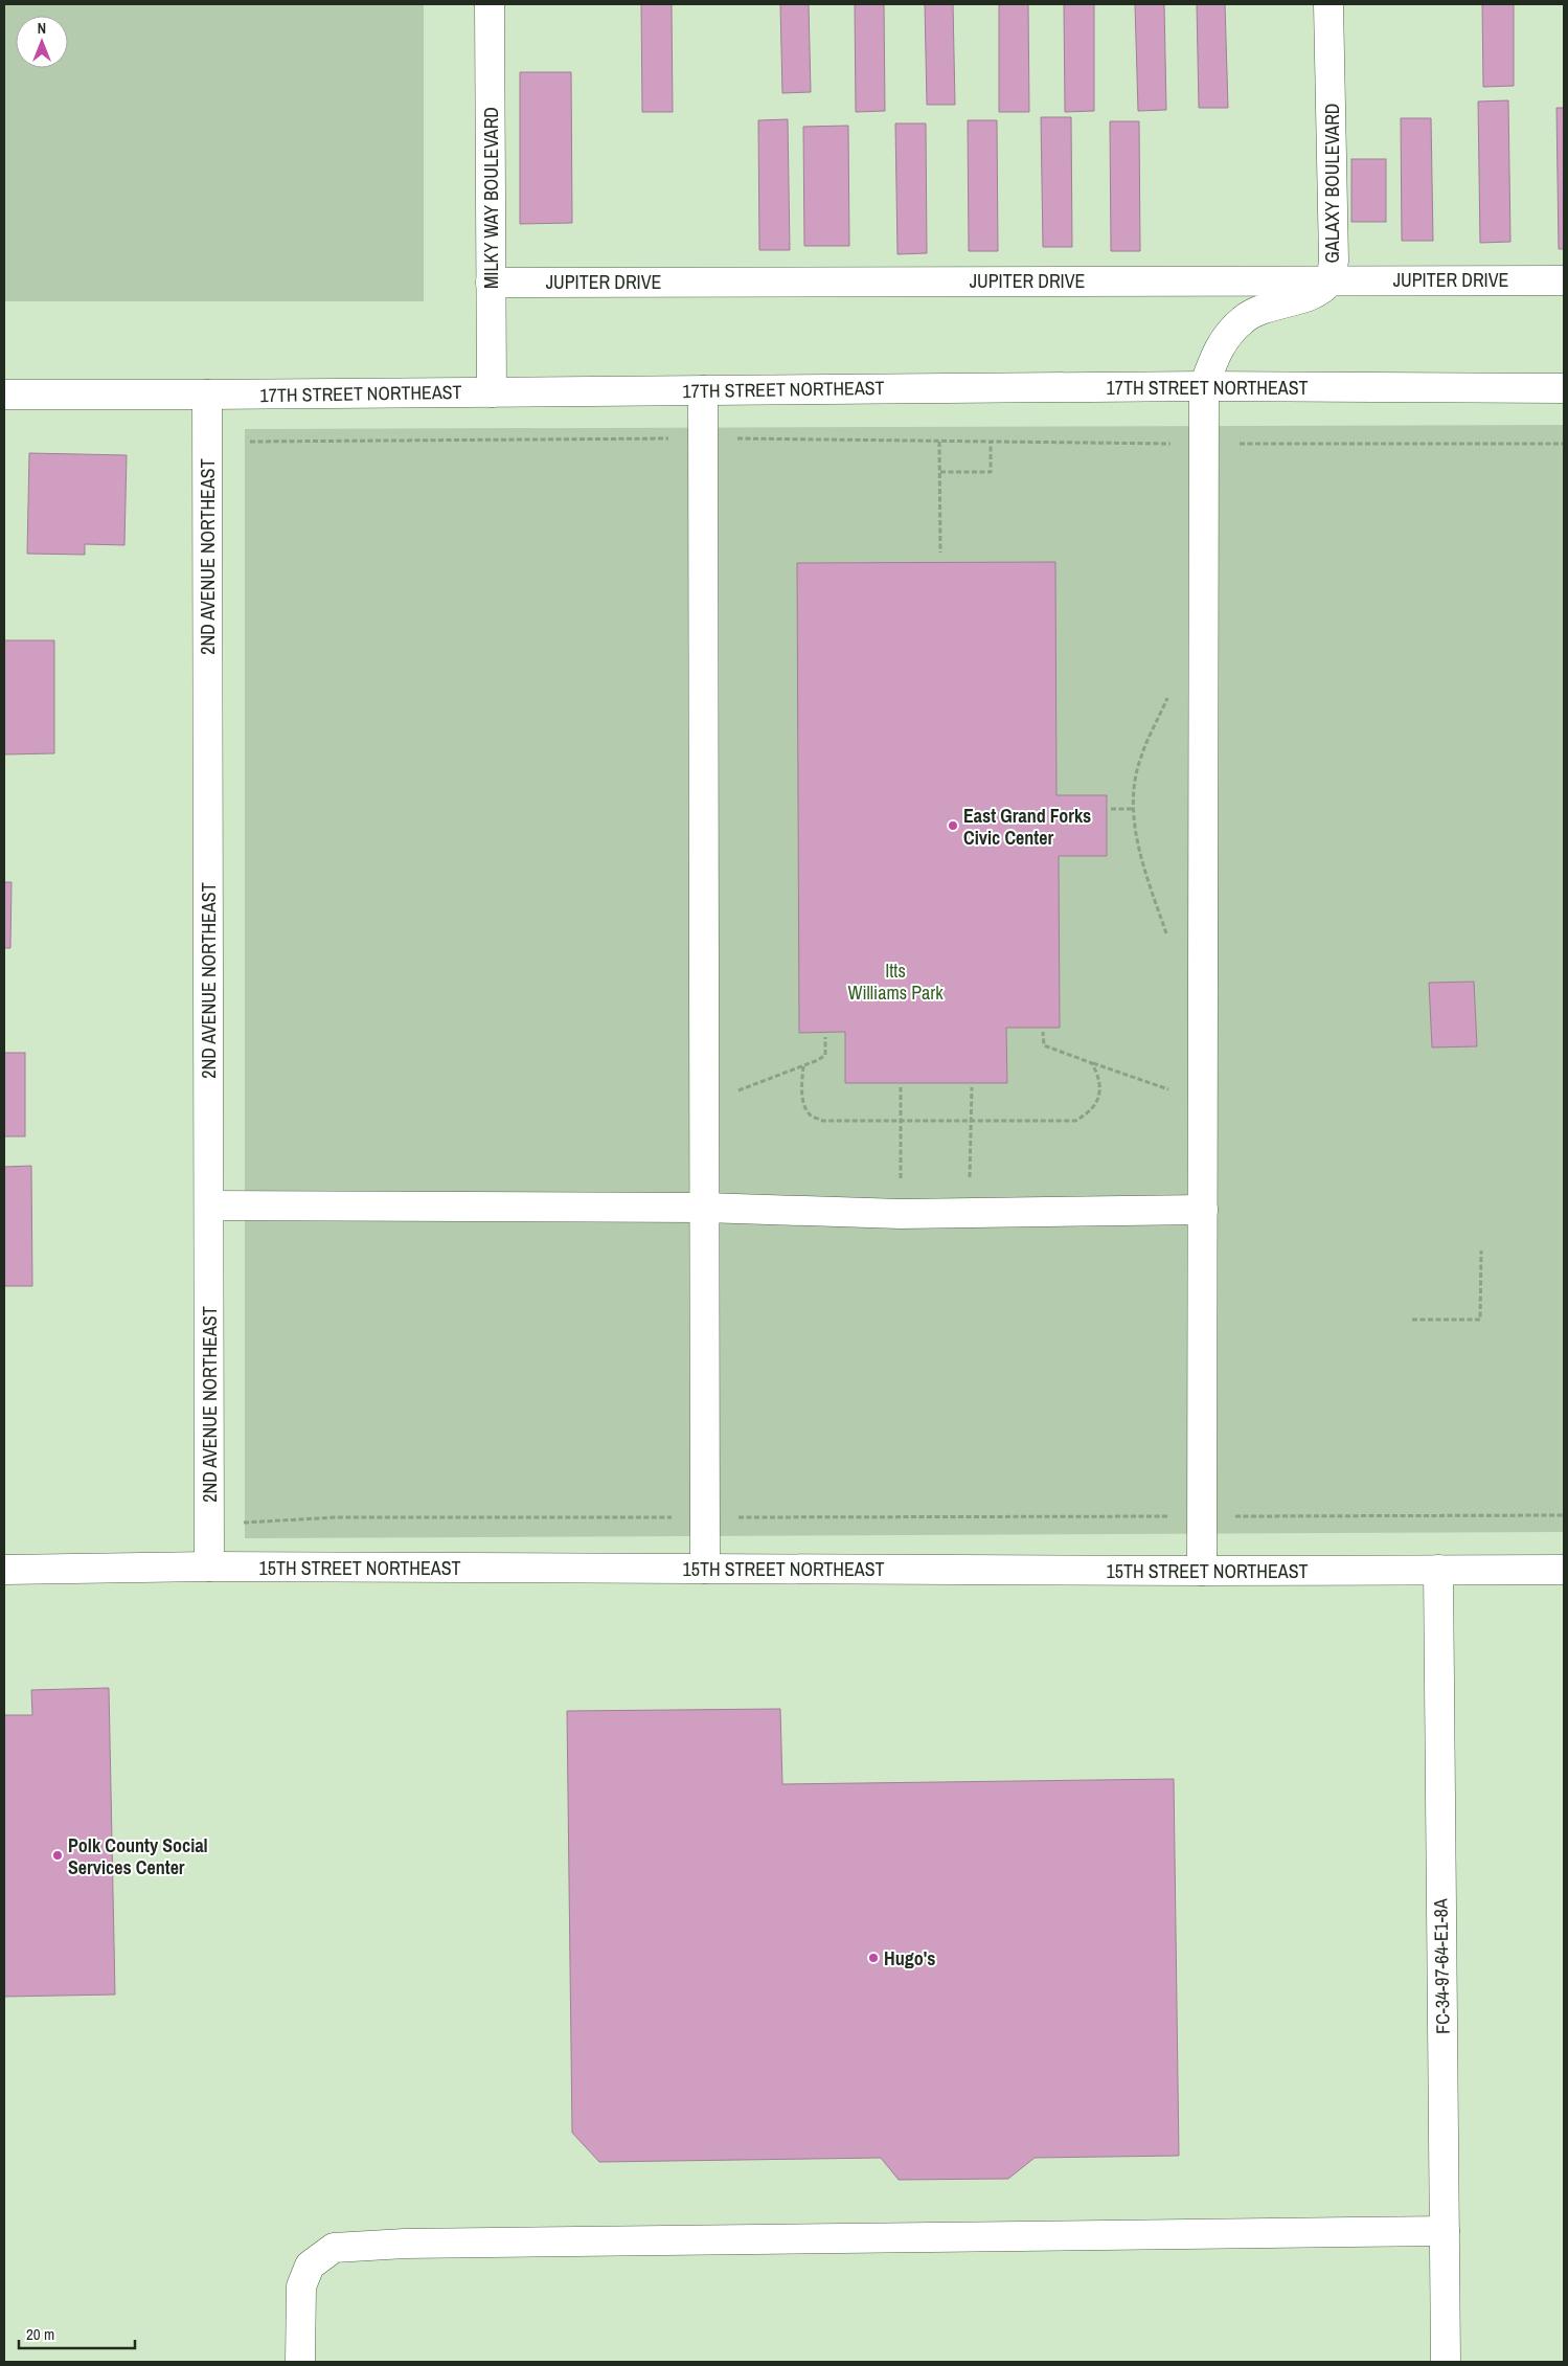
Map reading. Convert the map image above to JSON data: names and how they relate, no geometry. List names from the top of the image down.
{
  "streets": {
    "street": [
      "GALAXY BOULEVARD",
      "MILKY WAY BOULEVARD",
      "JUPITER DRIVE",
      "17TH STREET NORTHEAST",
      "2ND AVENUE NORTHEAST",
      "15TH STREET NORTHEAST",
      "FC-34-97-64-E1-8A"
    ]
  },
  "crossings": [
    ["GALAXY BOULEVARD", "JUPITER DRIVE"],
    ["GALAXY BOULEVARD", "17TH STREET NORTHEAST"],
    ["GALAXY BOULEVARD", "15TH STREET NORTHEAST"],
    ["MILKY WAY BOULEVARD", "JUPITER DRIVE"],
    ["MILKY WAY BOULEVARD", "17TH STREET NORTHEAST"],
    ["17TH STREET NORTHEAST", "2ND AVENUE NORTHEAST"],
    ["2ND AVENUE NORTHEAST", "15TH STREET NORTHEAST"],
    ["15TH STREET NORTHEAST", "FC-34-97-64-E1-8A"]
  ],
  "parks": ["Itts Williams Park"],
  "places": ["East Grand Forks Civic Center", "Polk County Social Services Center", "Hugo's"],
  "scale_bar": "20 m",
  "north": "top"
}
